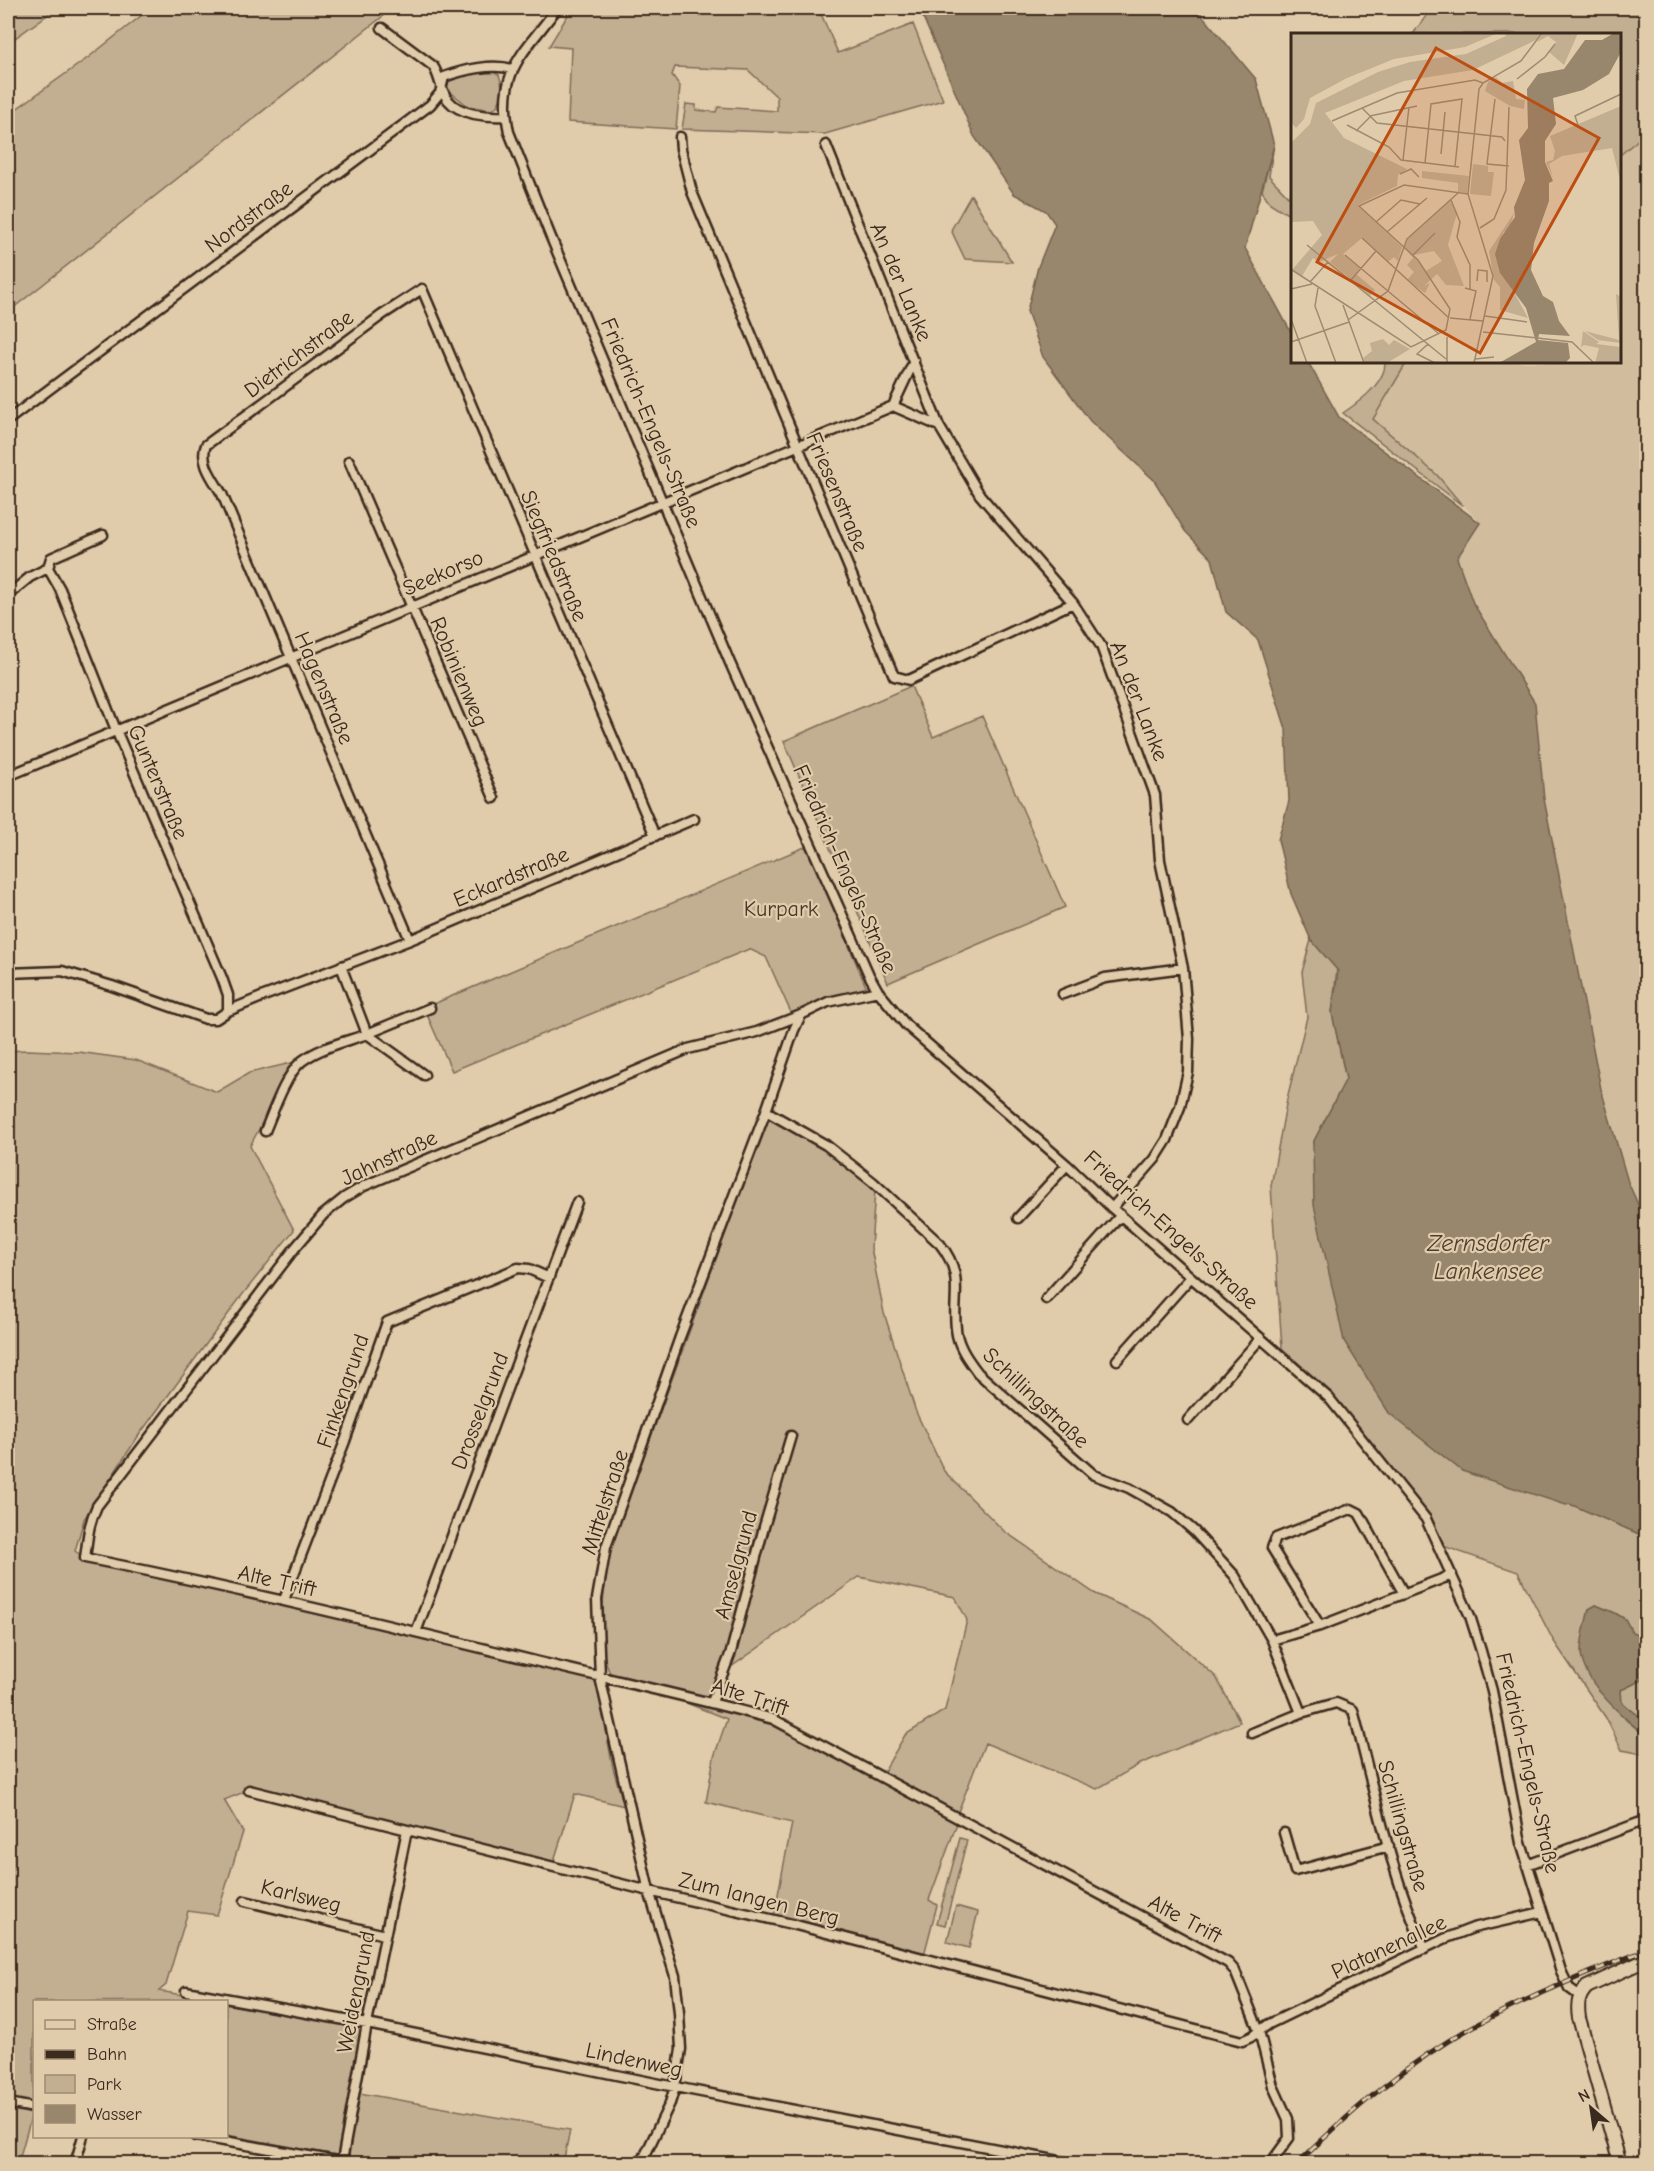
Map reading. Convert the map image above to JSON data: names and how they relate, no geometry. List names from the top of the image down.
{
  "streets": {
    "street": [
      "Nordstraße",
      "An der Lanke",
      "Dietrichstraße",
      "Friedrich-Engels-Straße",
      "Friesenstraße",
      "Siegfriedstraße",
      "Seekorso",
      "Robinienweg",
      "Hagenstraße",
      "Gunterstraße",
      "Eckardstraße",
      "Jahnstraße",
      "Finkengrund",
      "Schillingstraße",
      "Drosselgrund",
      "Mittelstraße",
      "Amselgrund",
      "Alte Trift",
      "Karlsweg",
      "Zum langen Berg",
      "Platanenallee",
      "Weidengrund",
      "Lindenweg"
    ]
  },
  "crossings": [
    ["An der Lanke", "Friedrich-Engels-Straße"],
    ["An der Lanke", "Friesenstraße"],
    ["Dietrichstraße", "Siegfriedstraße"],
    ["Dietrichstraße", "Hagenstraße"],
    ["Friedrich-Engels-Straße", "Seekorso"],
    ["Friedrich-Engels-Straße", "Platanenallee"],
    ["Friesenstraße", "Seekorso"],
    ["Siegfriedstraße", "Seekorso"],
    ["Siegfriedstraße", "Eckardstraße"],
    ["Seekorso", "Robinienweg"],
    ["Seekorso", "Hagenstraße"],
    ["Seekorso", "Gunterstraße"],
    ["Hagenstraße", "Eckardstraße"],
    ["Gunterstraße", "Eckardstraße"],
    ["Jahnstraße", "Mittelstraße"],
    ["Jahnstraße", "Alte Trift"],
    ["Finkengrund", "Drosselgrund"],
    ["Finkengrund", "Alte Trift"],
    ["Schillingstraße", "Mittelstraße"],
    ["Schillingstraße", "Platanenallee"],
    ["Drosselgrund", "Alte Trift"],
    ["Mittelstraße", "Alte Trift"],
    ["Mittelstraße", "Zum langen Berg"],
    ["Mittelstraße", "Lindenweg"],
    ["Amselgrund", "Alte Trift"],
    ["Alte Trift", "Zum langen Berg"],
    ["Alte Trift", "Platanenallee"],
    ["Karlsweg", "Weidengrund"],
    ["Zum langen Berg", "Platanenallee"],
    ["Zum langen Berg", "Weidengrund"],
    ["Weidengrund", "Lindenweg"]
  ],
  "water": ["Zernsdorfer Lankensee"],
  "parks": ["Kurpark"],
  "legend": [
    "Straße",
    "Bahn",
    "Park",
    "Wasser"
  ],
  "north": "top left"
}
